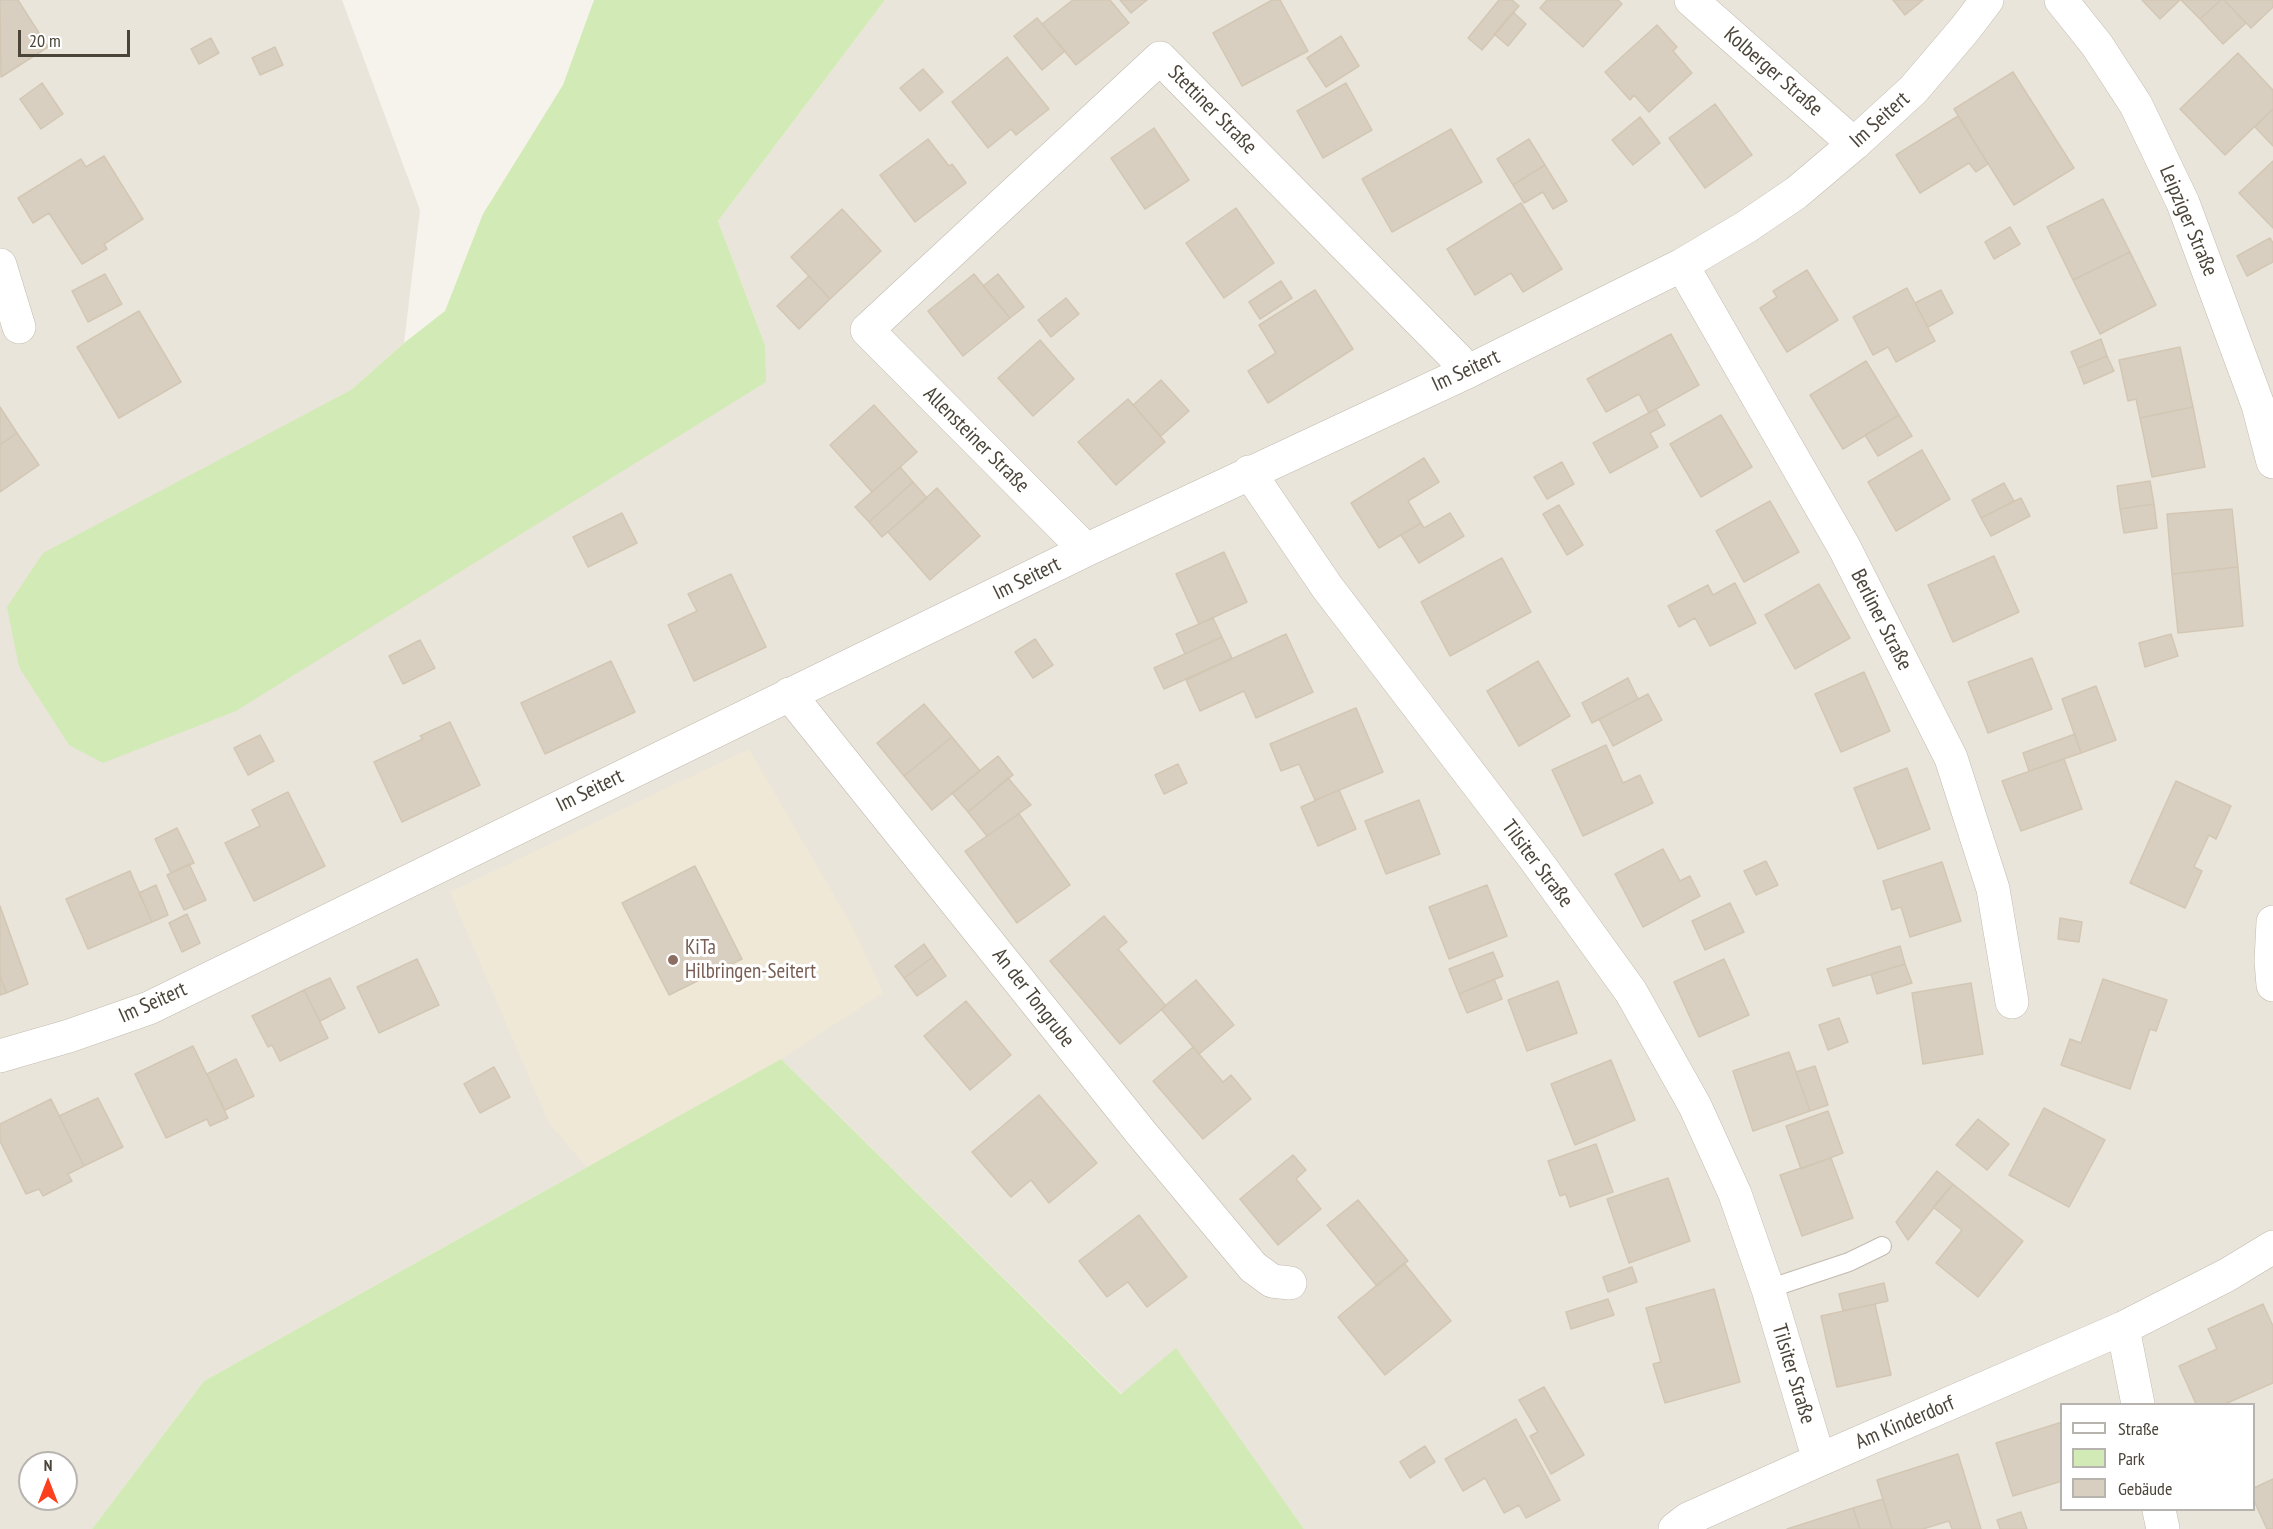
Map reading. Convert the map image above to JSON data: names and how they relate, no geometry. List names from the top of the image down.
{
  "streets": {
    "street": [
      "Kolberger Straße",
      "Stettiner Straße",
      "Im Seitert",
      "Leipziger Straße",
      "Allensteiner Straße",
      "Berliner Straße",
      "Tilsiter Straße",
      "An der Tongrube",
      "Am Kinderdorf"
    ]
  },
  "crossings": [
    ["Kolberger Straße", "Im Seitert"],
    ["Stettiner Straße", "Im Seitert"],
    ["Stettiner Straße", "Allensteiner Straße"],
    ["Im Seitert", "Allensteiner Straße"],
    ["Im Seitert", "Berliner Straße"],
    ["Im Seitert", "Tilsiter Straße"],
    ["Im Seitert", "An der Tongrube"],
    ["Tilsiter Straße", "Am Kinderdorf"]
  ],
  "places": ["KiTa Hilbringen-Seitert"],
  "legend": ["Straße", "Park", "Gebäude"],
  "scale_bar": "20 m",
  "north": "top"
}
